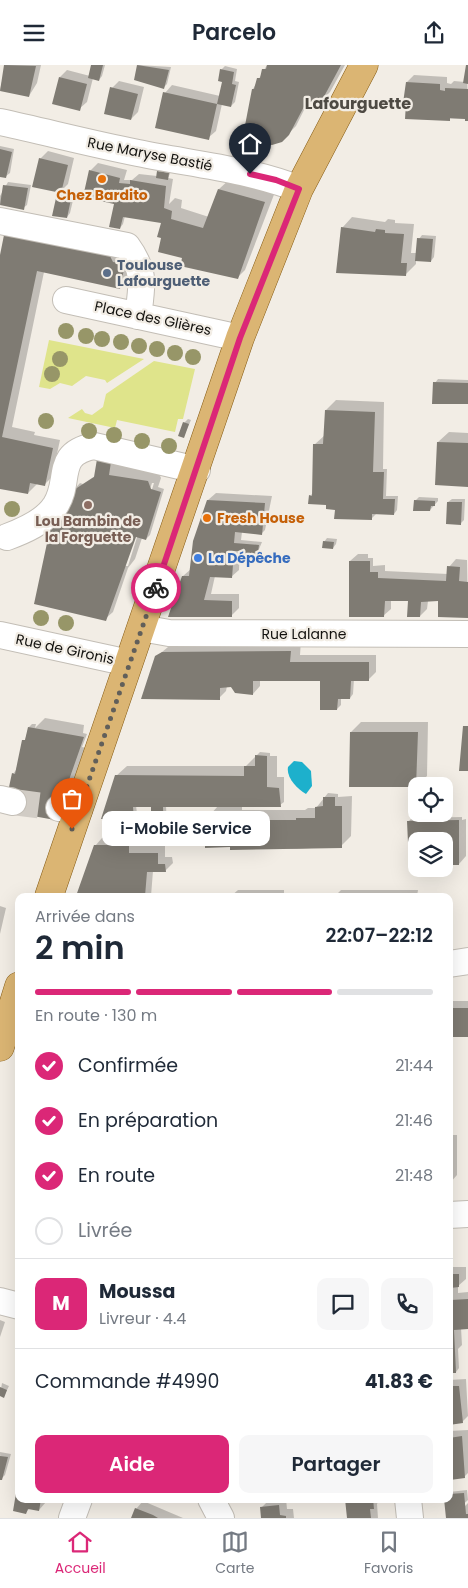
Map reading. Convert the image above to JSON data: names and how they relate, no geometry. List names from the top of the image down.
{
  "streets": {
    "street": [
      "Rue Maryse Bastié",
      "Place des Glières",
      "Rue Lalanne",
      "Rue de Gironis"
    ]
  },
  "districts": ["Lafourguette"],
  "places": [
    "Chez Bardito",
    "Toulouse Lafourguette",
    "Lou Bambin de la Forguette",
    "Fresh House",
    "La Dépêche",
    "i-Mobile Service"
  ],
  "page": {
    "header": "Parcelo",
    "bubble": "i-Mobile Service",
    "heading": ["2 min", "Arrivée dans", "22:07–22:12"],
    "panel": [
      "Moussa",
      "Livreur · 4.4",
      "Commande #4990",
      "41.83 €"
    ],
    "bar": "En route · 130 m",
    "list": [
      ["Confirmée", "21:44"],
      ["En préparation", "21:46"],
      ["En route", "21:48"],
      "Livrée"
    ],
    "round": "M",
    "buttons": ["Aide", "Partager"],
    "tabs": ["Accueil", "Carte", "Favoris"]
  }
}
